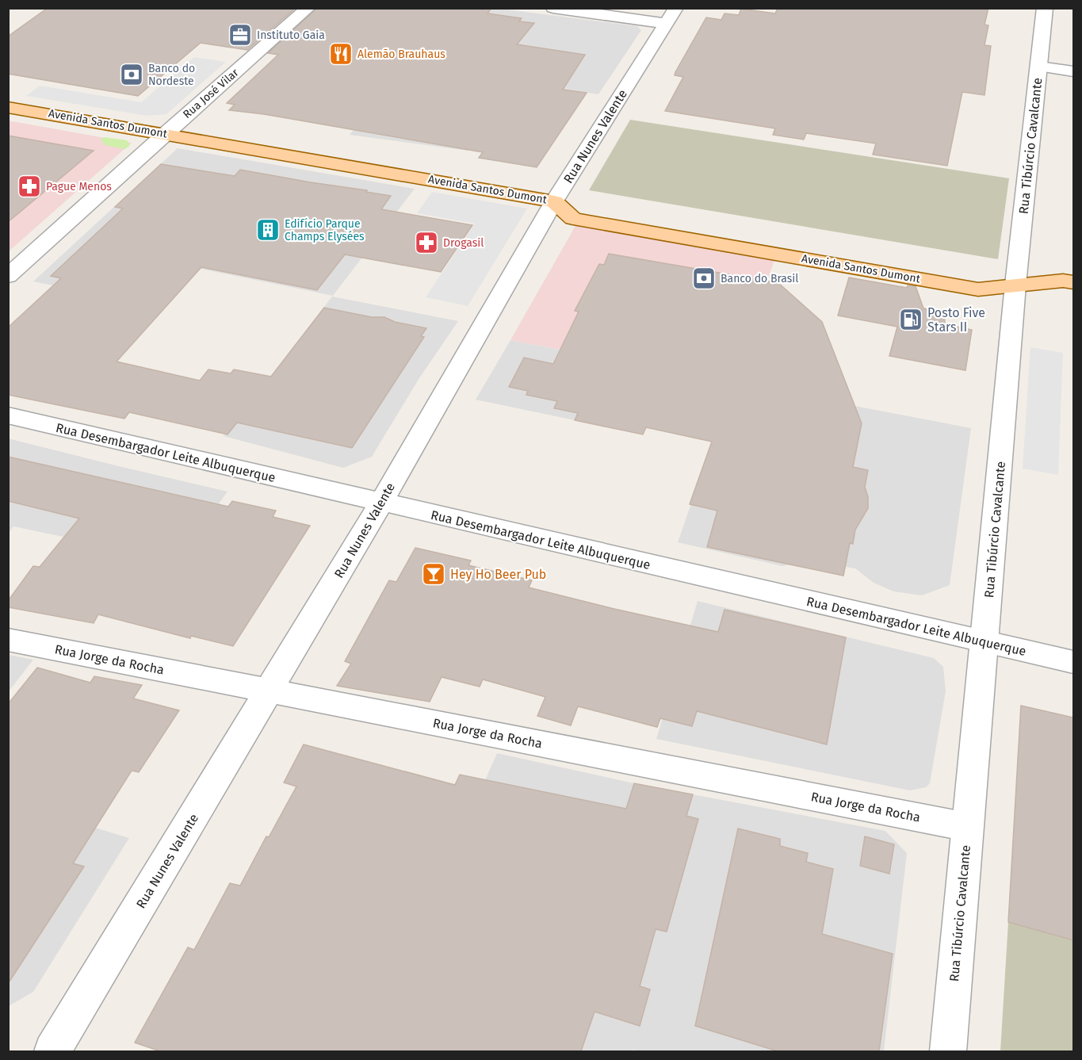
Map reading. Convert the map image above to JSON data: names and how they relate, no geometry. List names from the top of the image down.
{
  "streets": {
    "main road": ["Avenida Santos Dumont"],
    "street": [
      "Rua José Vilar",
      "Rua Nunes Valente",
      "Rua Tibúrcio Cavalcante",
      "Rua Desembargador Leite Albuquerque",
      "Rua Jorge da Rocha"
    ]
  },
  "crossings": [
    ["Rua José Vilar", "Avenida Santos Dumont"],
    ["Avenida Santos Dumont", "Rua Nunes Valente"],
    ["Avenida Santos Dumont", "Rua Tibúrcio Cavalcante"],
    ["Rua Nunes Valente", "Rua Desembargador Leite Albuquerque"],
    ["Rua Nunes Valente", "Rua Jorge da Rocha"],
    ["Rua Tibúrcio Cavalcante", "Rua Desembargador Leite Albuquerque"],
    ["Rua Tibúrcio Cavalcante", "Rua Jorge da Rocha"]
  ],
  "places": {
    "office": ["Instituto Gaia"],
    "restaurant": ["Alemão Brauhaus"],
    "bank": ["Banco do Nordeste", "Banco do Brasil"],
    "pharmacy": ["Pague Menos", "Drogasil"],
    "building": ["Edifício Parque Champs Elysées"],
    "fuel station": ["Posto Five Stars II"],
    "bar": ["Hey Ho Beer Pub"]
  }
}
